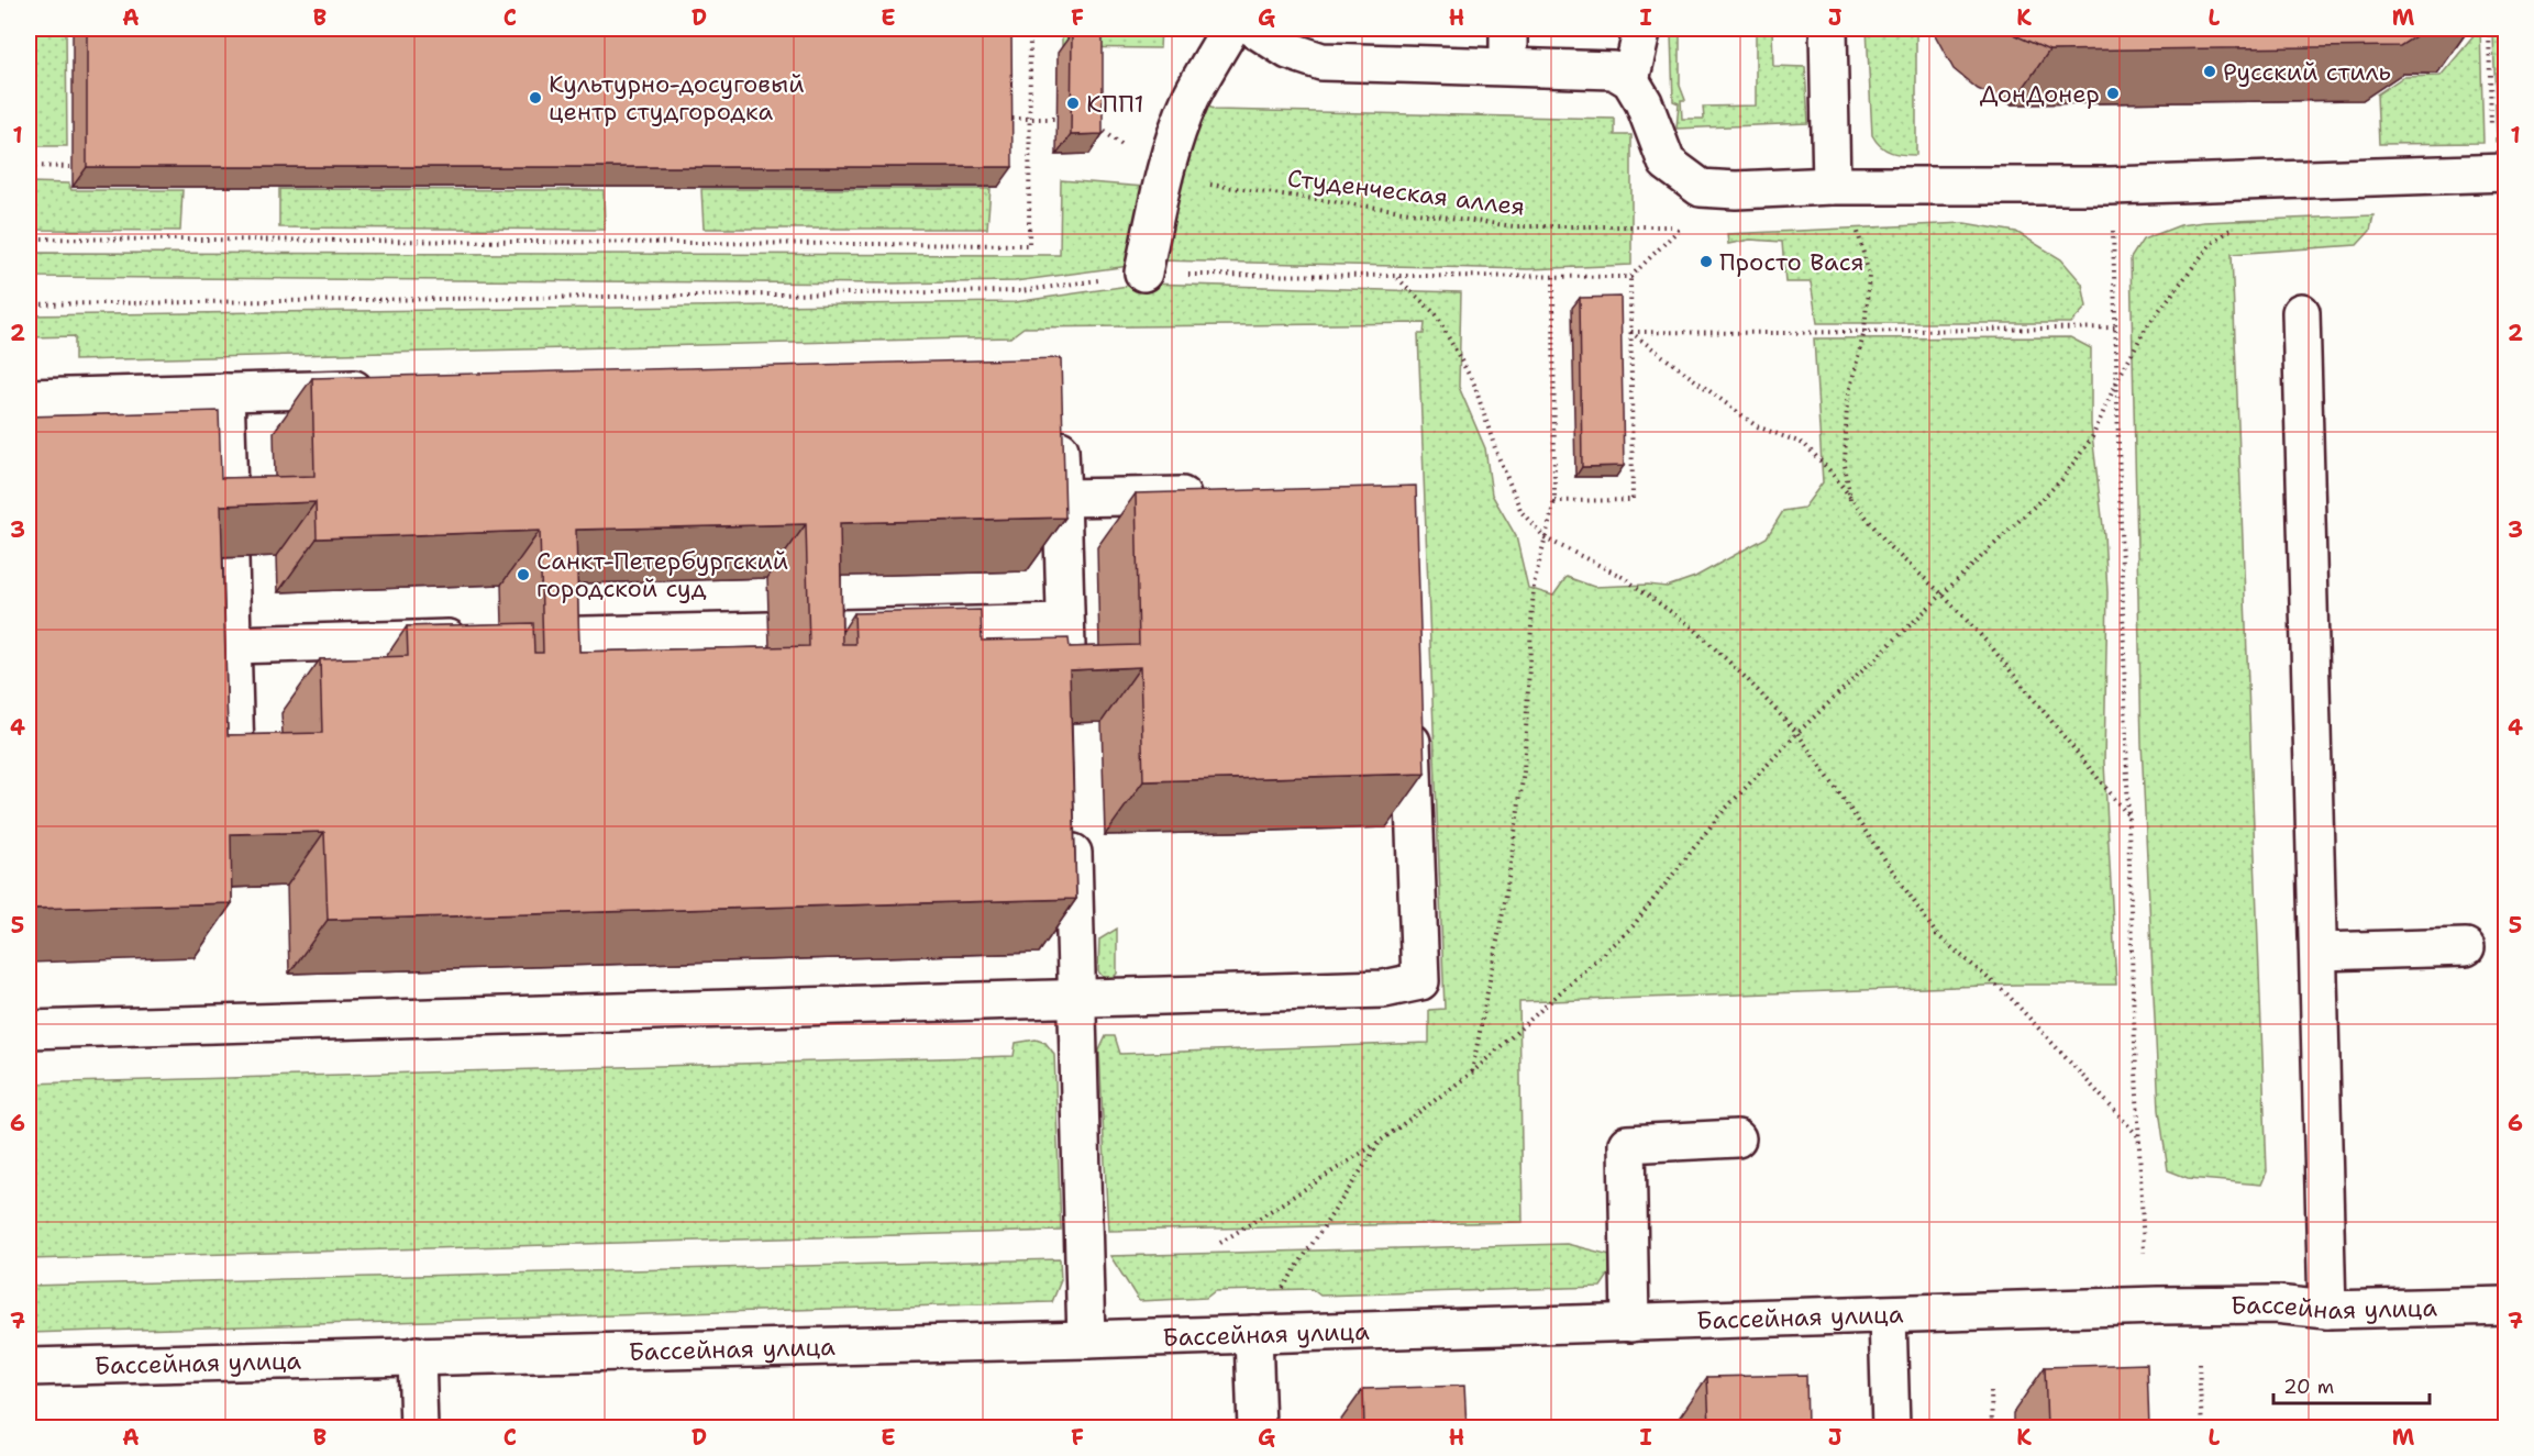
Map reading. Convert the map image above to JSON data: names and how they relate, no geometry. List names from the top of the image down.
{
  "streets": {
    "street": ["Бассейная улица"],
    "path": ["Студенческая аллея"]
  },
  "places": [
    "Русский стиль",
    "ДонДонер",
    "Культурно-досуговый центр студгородка",
    "КПП1",
    "Просто Вася",
    "Санкт-Петербургский городской суд"
  ],
  "scale_bar": "20 m",
  "grid": {
    "columns": [
      "A",
      "B",
      "C",
      "D",
      "E",
      "F",
      "G",
      "H",
      "I",
      "J",
      "K",
      "L",
      "M"
    ],
    "rows": [
      "1",
      "2",
      "3",
      "4",
      "5",
      "6",
      "7"
    ]
  }
}
